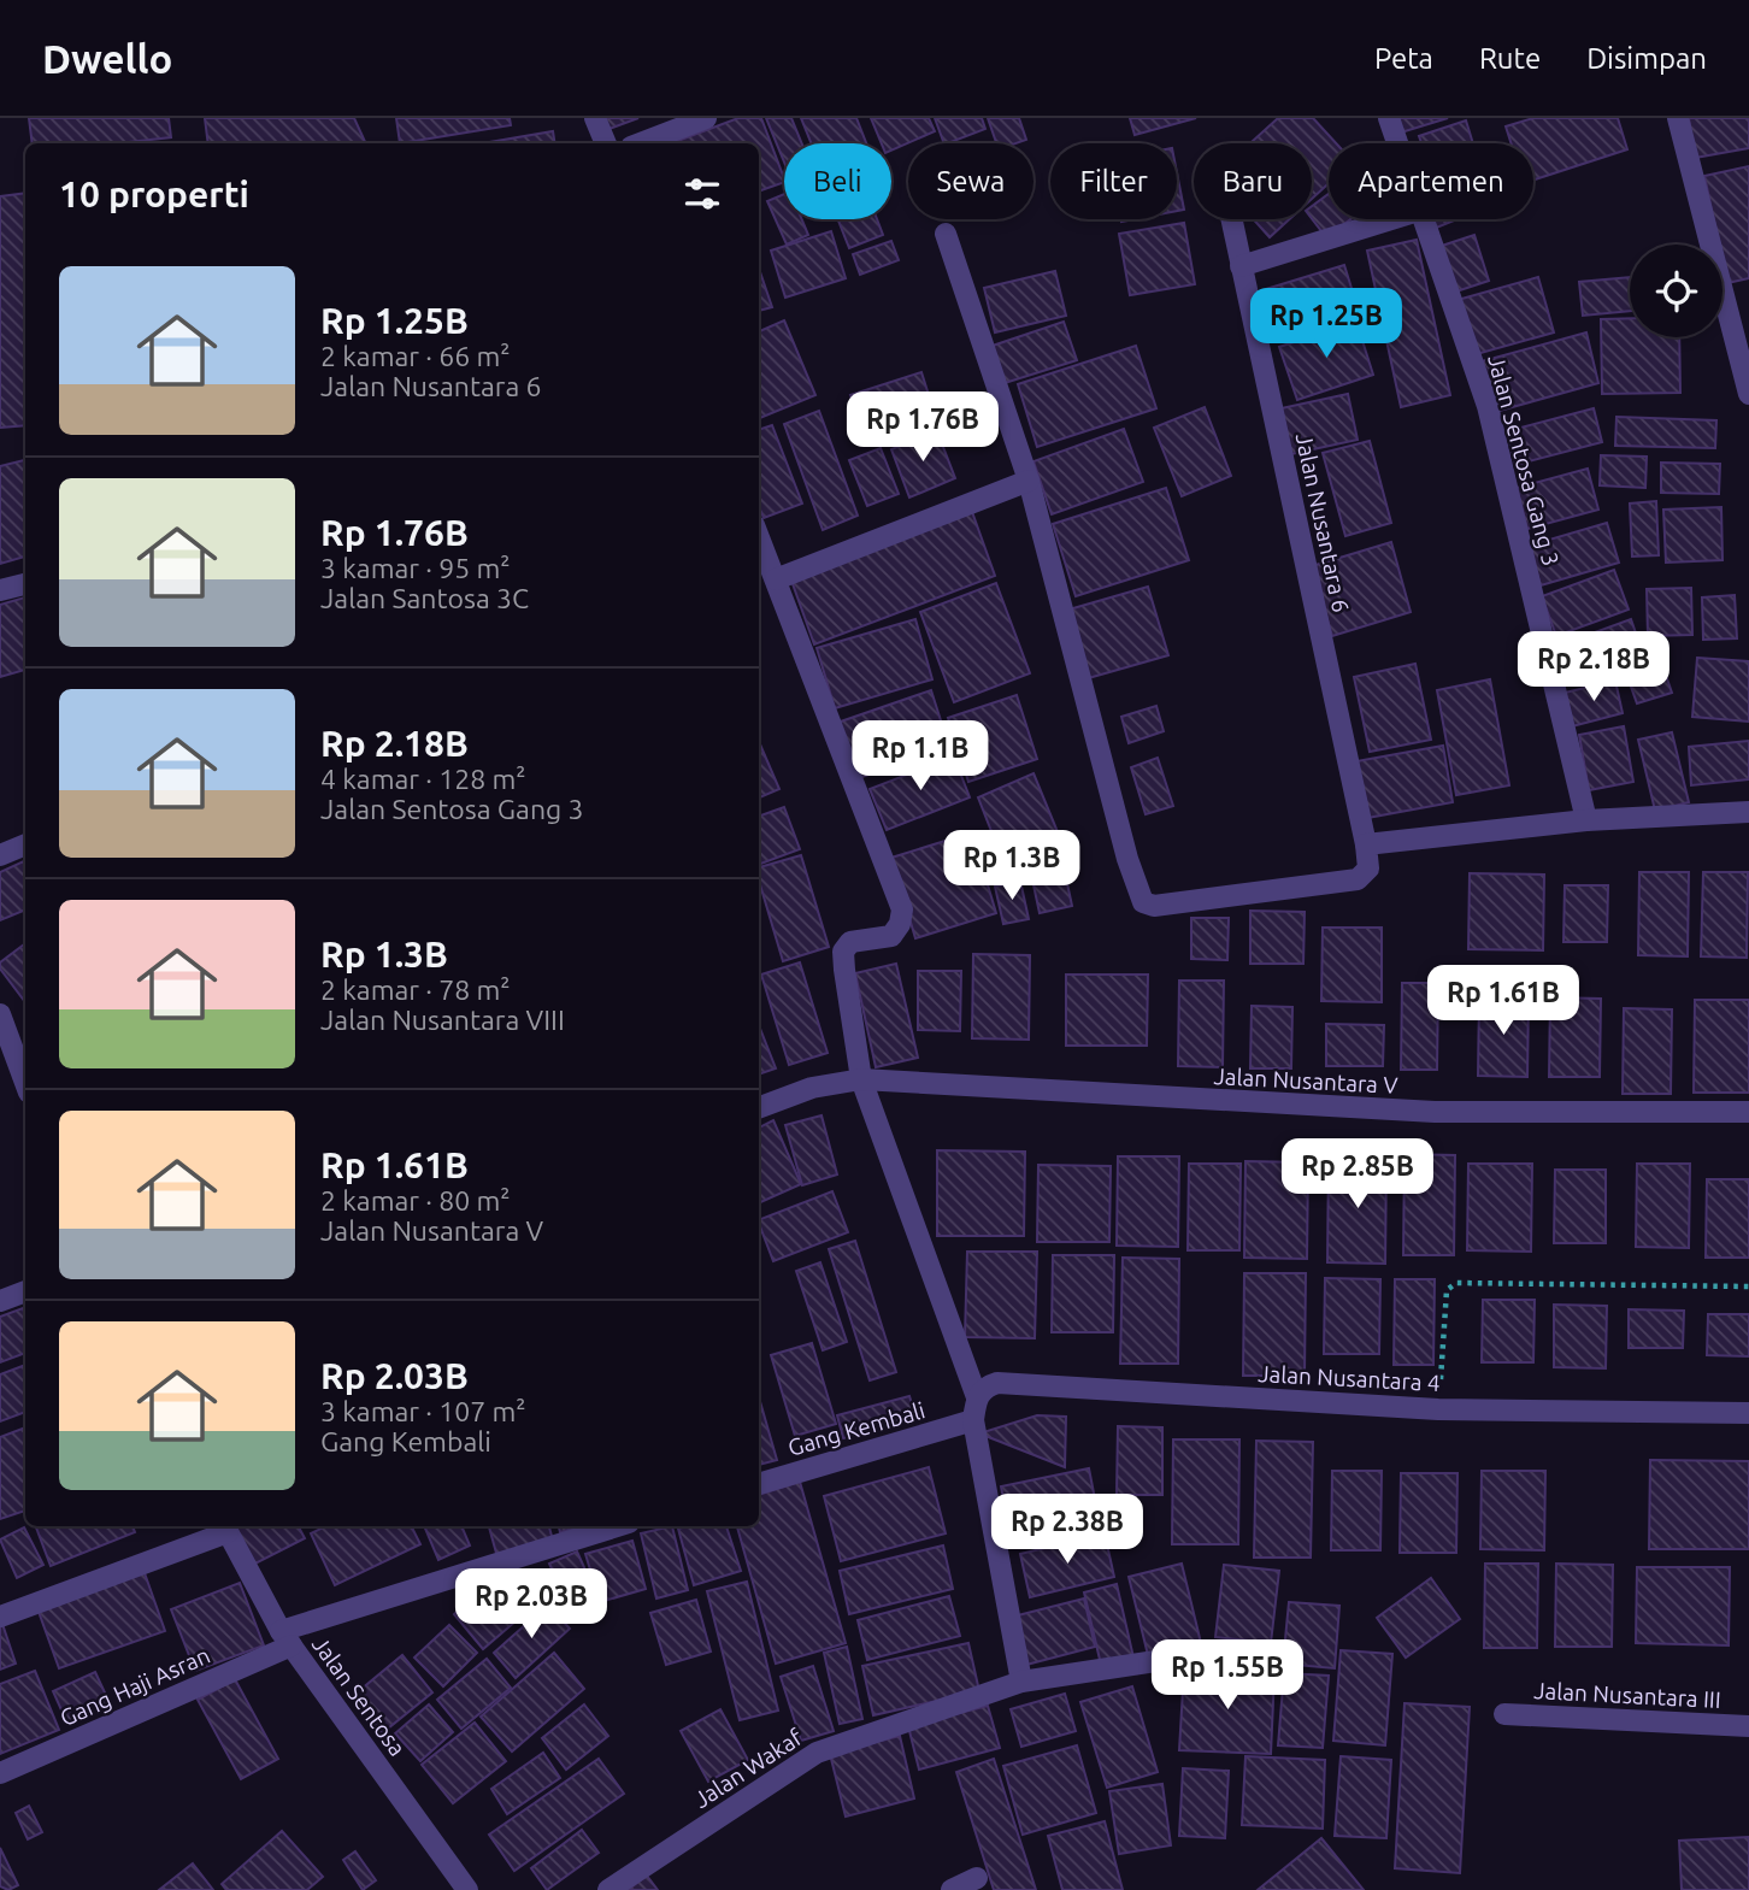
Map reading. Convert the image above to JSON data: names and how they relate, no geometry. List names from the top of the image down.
{
  "streets": {
    "street": [
      "Jalan Sentosa Gang 3",
      "Jalan Nusantara 6",
      "Jalan Nusantara V",
      "Jalan Nusantara 4",
      "Gang Kembali",
      "Gang Haji Asran",
      "Jalan Nusantara III",
      "Jalan Sentosa",
      "Jalan Wakaf"
    ]
  },
  "crossings": [
    ["Gang Haji Asran", "Jalan Sentosa"]
  ],
  "page": {
    "header": "Dwello",
    "nav": ["Peta", "Rute", "Disimpan"],
    "chip": [
      "Beli",
      "Sewa",
      "Filter",
      "Baru",
      "Apartemen"
    ],
    "heading": "10 properti",
    "list": [
      {
        "name": "Rp 1.25B",
        "note": "2 kamar · 66 m² · Jalan Nusantara 6"
      },
      {
        "name": "Rp 1.76B",
        "note": "3 kamar · 95 m² · Jalan Santosa 3C"
      },
      {
        "name": "Rp 2.18B",
        "note": "4 kamar · 128 m² · Jalan Sentosa Gang 3"
      },
      {
        "name": "Rp 1.3B",
        "note": "2 kamar · 78 m² · Jalan Nusantara VIII"
      },
      {
        "name": "Rp 1.61B",
        "note": "2 kamar · 80 m² · Jalan Nusantara V"
      },
      {
        "name": "Rp 2.03B",
        "note": "3 kamar · 107 m² · Gang Kembali"
      }
    ],
    "price": [
      "Rp 1.25B",
      "Rp 1.76B",
      "Rp 2.18B",
      "Rp 1.1B",
      "Rp 1.3B",
      "Rp 1.61B",
      "Rp 2.85B",
      "Rp 2.38B",
      "Rp 2.03B",
      "Rp 1.55B"
    ]
  }
}
